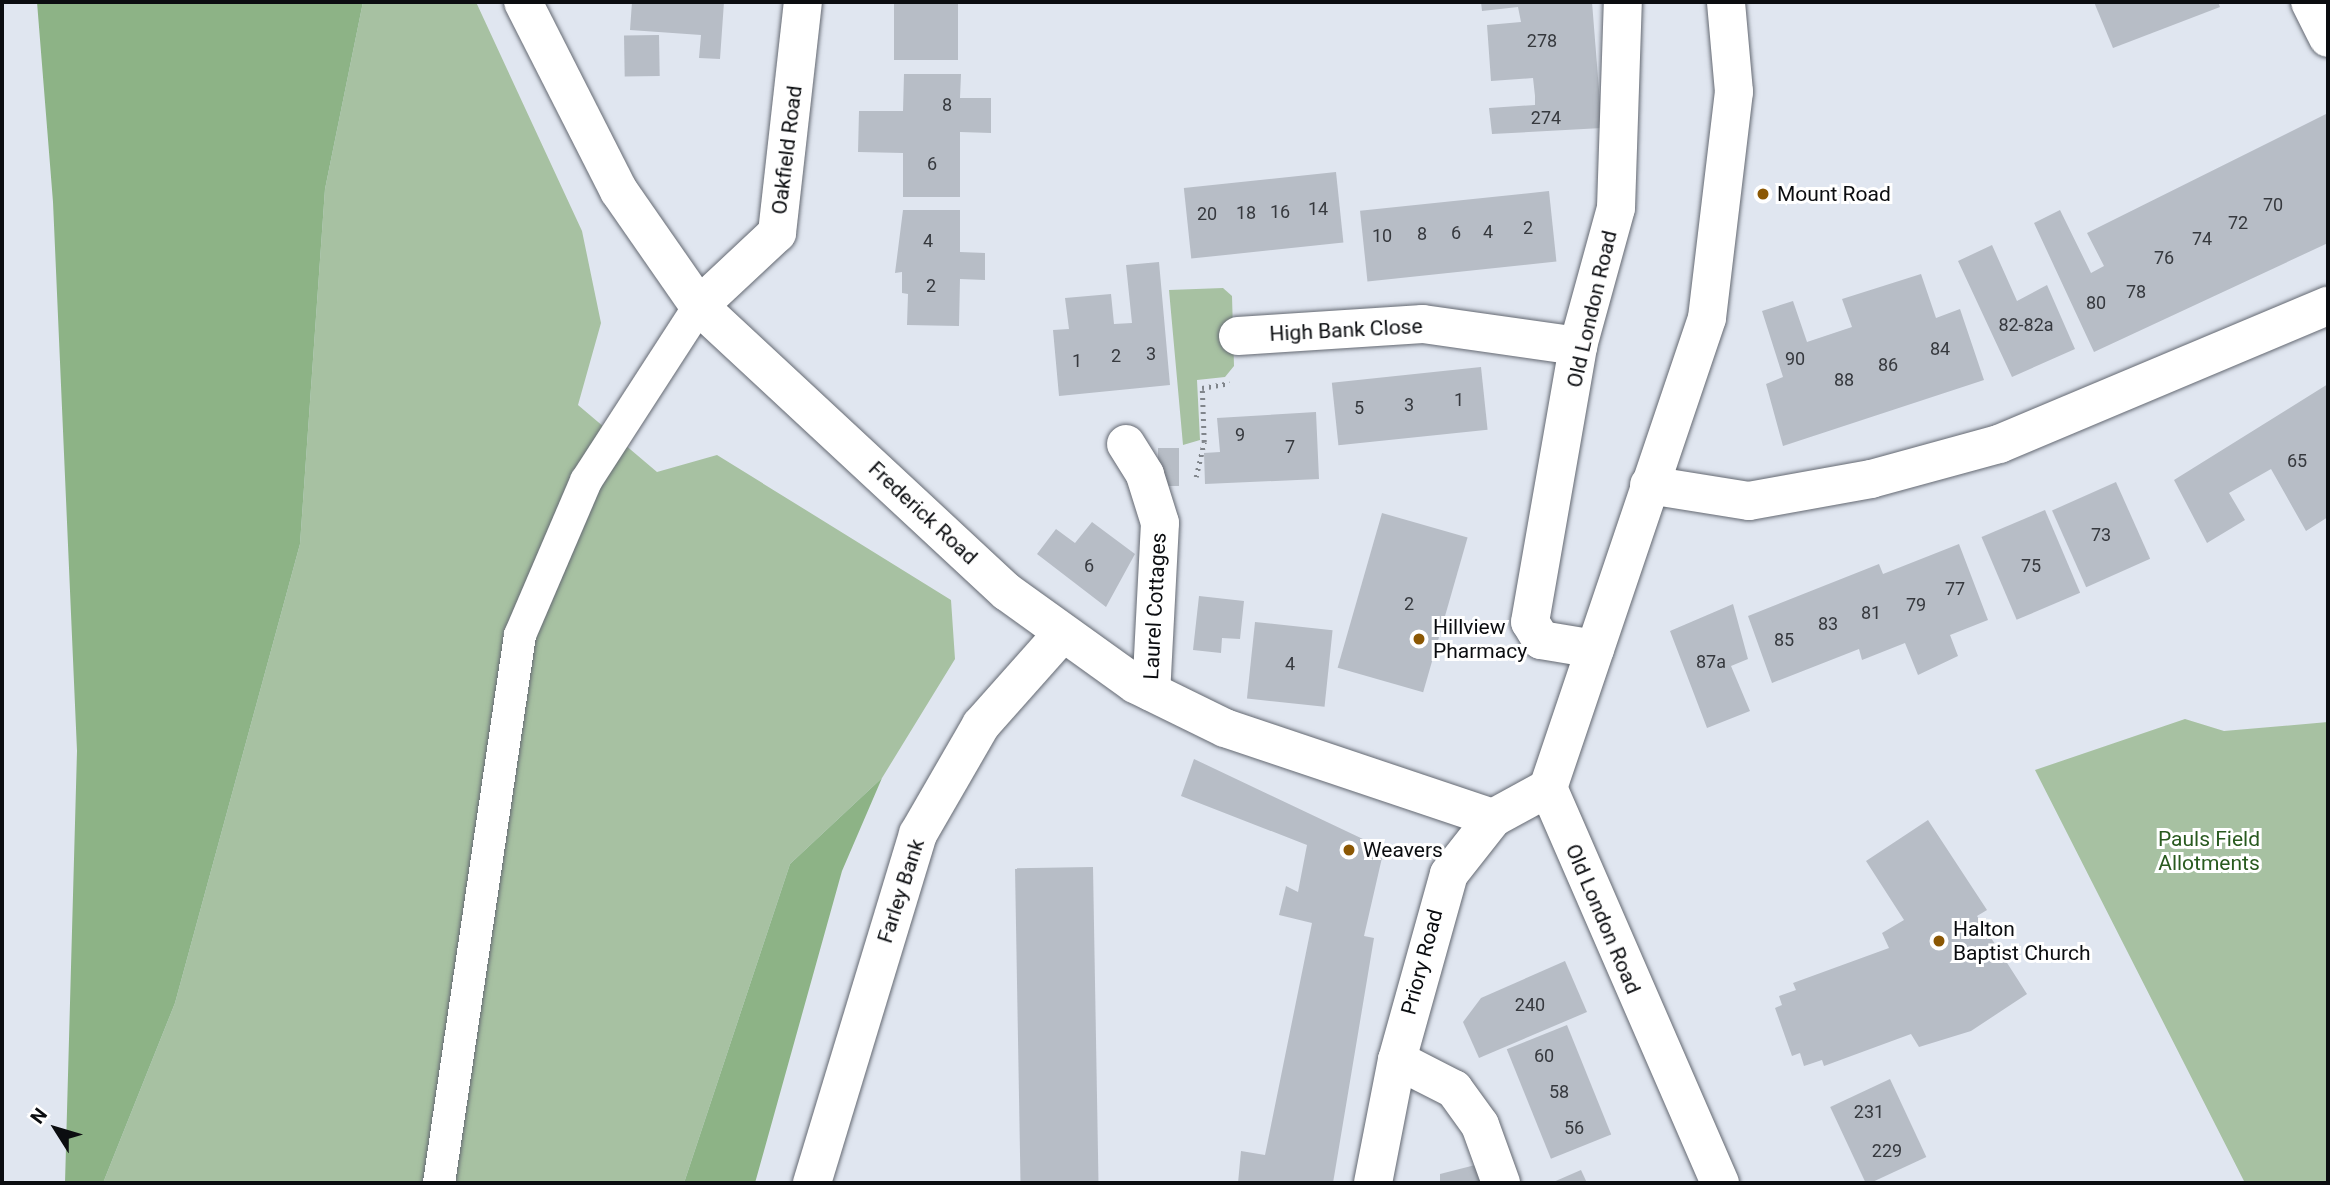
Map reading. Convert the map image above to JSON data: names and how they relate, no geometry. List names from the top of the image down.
{
  "streets": {
    "main road": [
      "Oakfield Road",
      "Old London Road",
      "High Bank Close",
      "Frederick Road",
      "Laurel Cottages",
      "Farley Bank",
      "Priory Road"
    ]
  },
  "crossings": [
    ["Oakfield Road", "Frederick Road"],
    ["Old London Road", "High Bank Close"],
    ["Old London Road", "Priory Road"],
    ["Frederick Road", "Laurel Cottages"],
    ["Frederick Road", "Farley Bank"],
    ["Frederick Road", "Priory Road"]
  ],
  "parks": ["Pauls Field Allotments"],
  "places": [
    "Mount Road",
    "Hillview Pharmacy",
    "Weavers",
    "Halton Baptist Church"
  ],
  "house_numbers": [
    "278",
    "8",
    "274",
    "6",
    "70",
    "14",
    "16",
    "18",
    "20",
    "72",
    "2",
    "4",
    "6",
    "8",
    "10",
    "74",
    "4",
    "76",
    "2",
    "78",
    "80",
    "82-82a",
    "84",
    "3",
    "2",
    "90",
    "1",
    "86",
    "88",
    "1",
    "3",
    "5",
    "9",
    "7",
    "65",
    "73",
    "6",
    "75",
    "77",
    "2",
    "79",
    "81",
    "83",
    "85",
    "87a",
    "4",
    "240",
    "60",
    "58",
    "231",
    "56",
    "229"
  ],
  "north": "top left"
}
